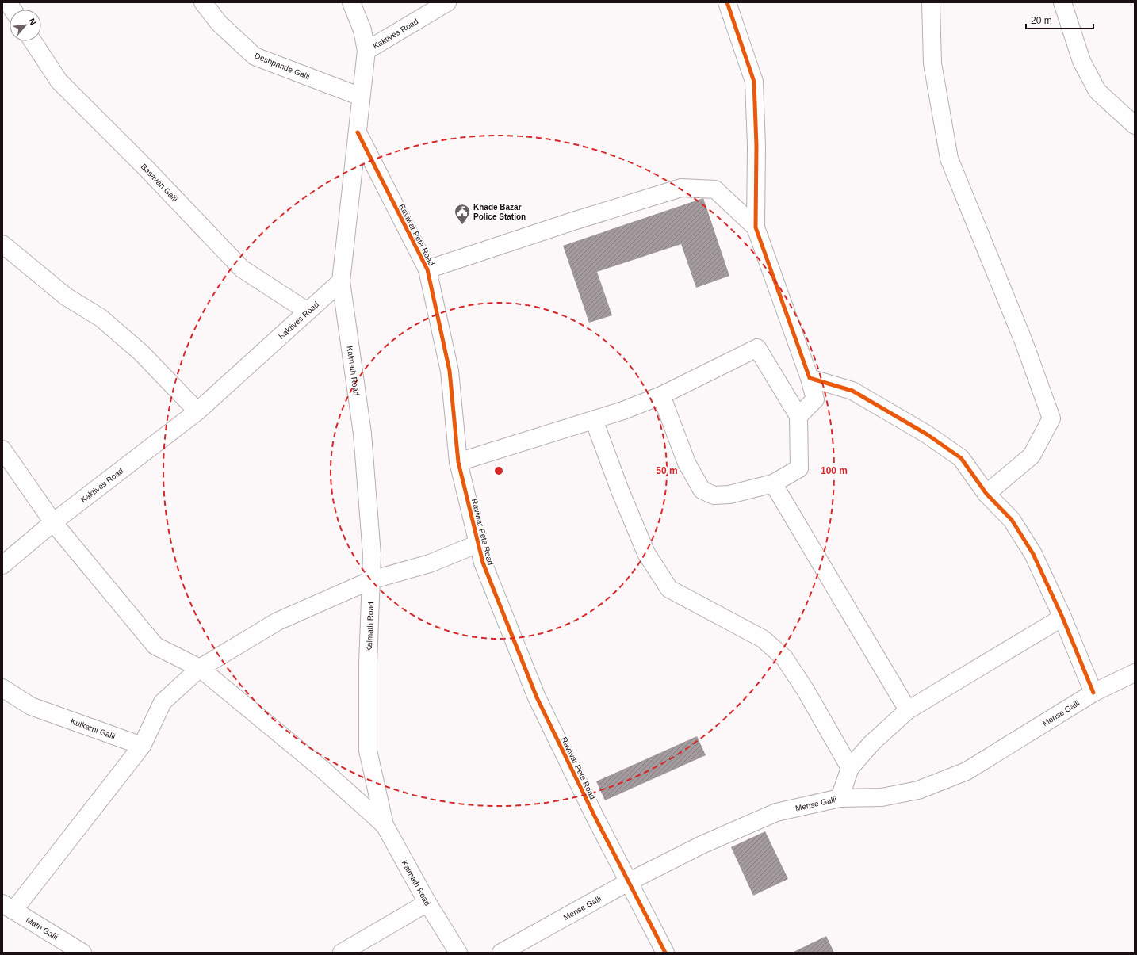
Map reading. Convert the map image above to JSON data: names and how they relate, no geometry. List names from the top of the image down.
{
  "streets": {
    "street": [
      "Kaktives Road",
      "Deshpande Galli",
      "Basavan Galli",
      "Raviwar Pete Road",
      "Kalmath Road",
      "Mense Galli",
      "Kulkarni Galli",
      "Math Galli"
    ]
  },
  "crossings": [
    ["Kaktives Road", "Deshpande Galli"],
    ["Kaktives Road", "Basavan Galli"],
    ["Kaktives Road", "Raviwar Pete Road"],
    ["Kaktives Road", "Kalmath Road"],
    ["Raviwar Pete Road", "Mense Galli"]
  ],
  "places": {
    "public building": ["Khade Bazar Police Station"]
  },
  "scale_bar": "20 m",
  "north": "top right",
  "rings": ["50 m", "100 m"]
}
